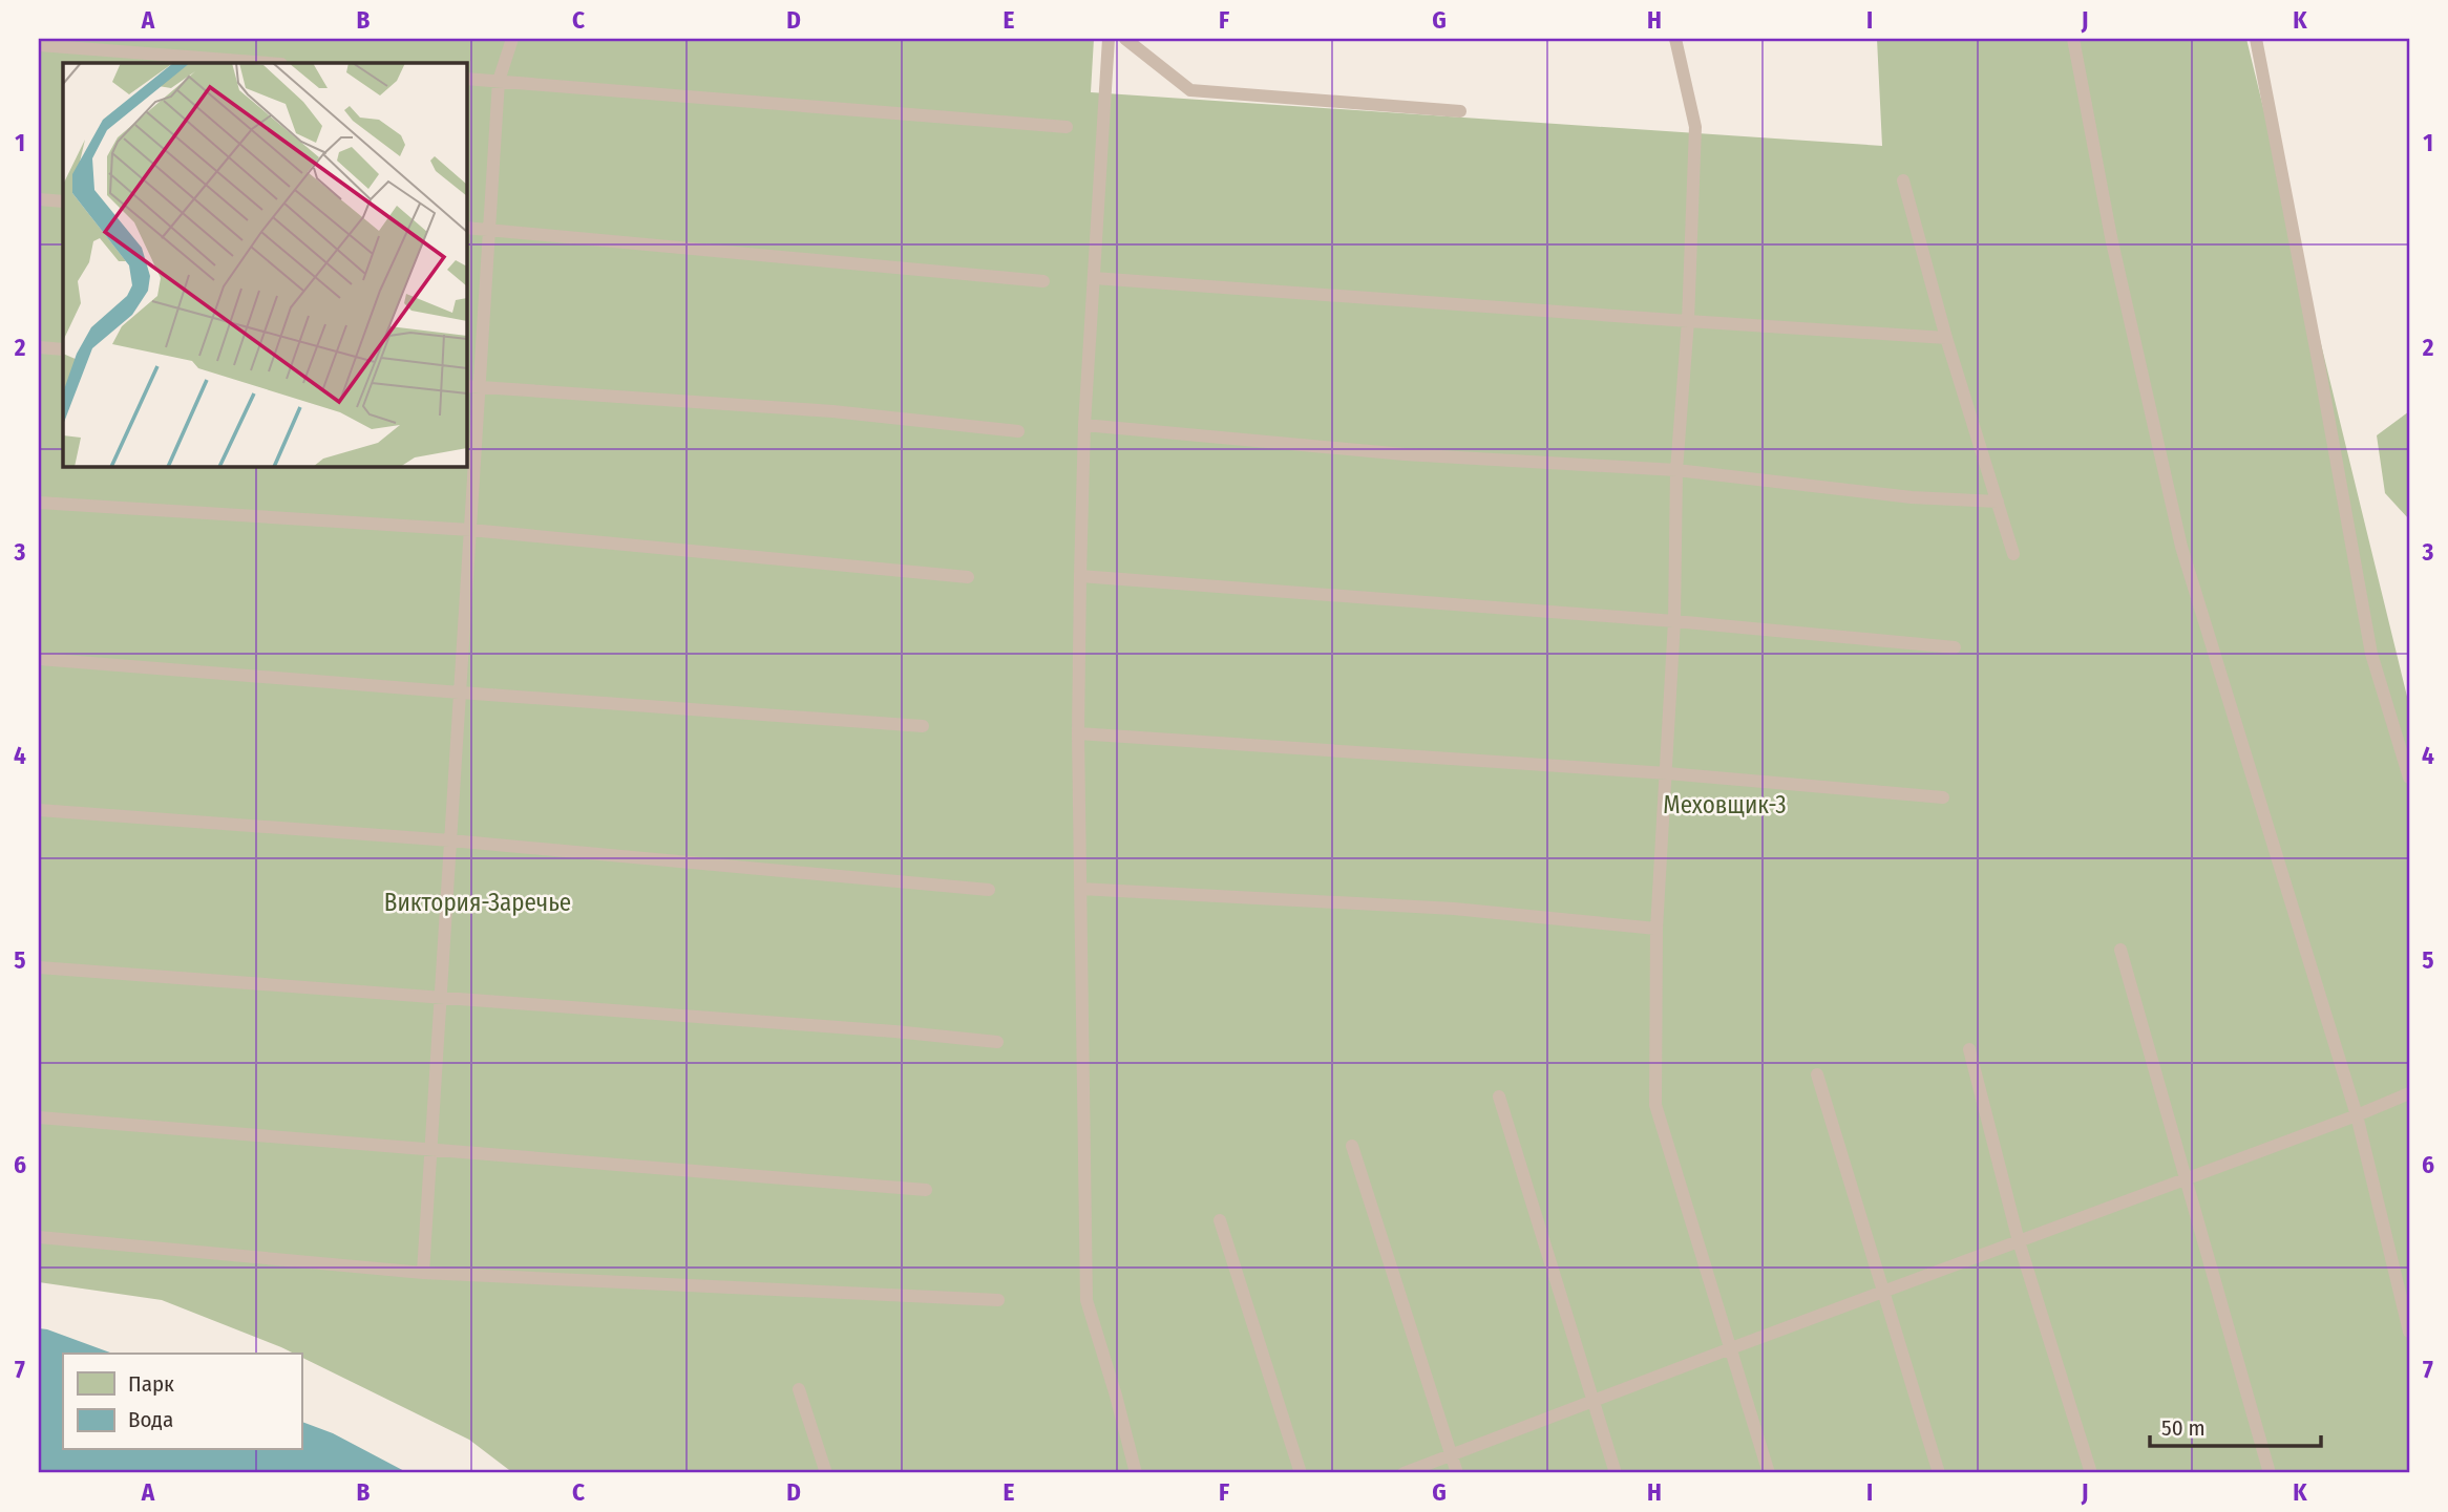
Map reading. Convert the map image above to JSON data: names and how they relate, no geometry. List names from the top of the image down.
{
  "parks": ["Меховщик-3", "Виктория-Заречье"],
  "legend": ["Парк", "Вода"],
  "scale_bar": "50 m",
  "grid": {
    "columns": [
      "A",
      "B",
      "C",
      "D",
      "E",
      "F",
      "G",
      "H",
      "I",
      "J",
      "K"
    ],
    "rows": [
      "1",
      "2",
      "3",
      "4",
      "5",
      "6",
      "7"
    ]
  }
}
